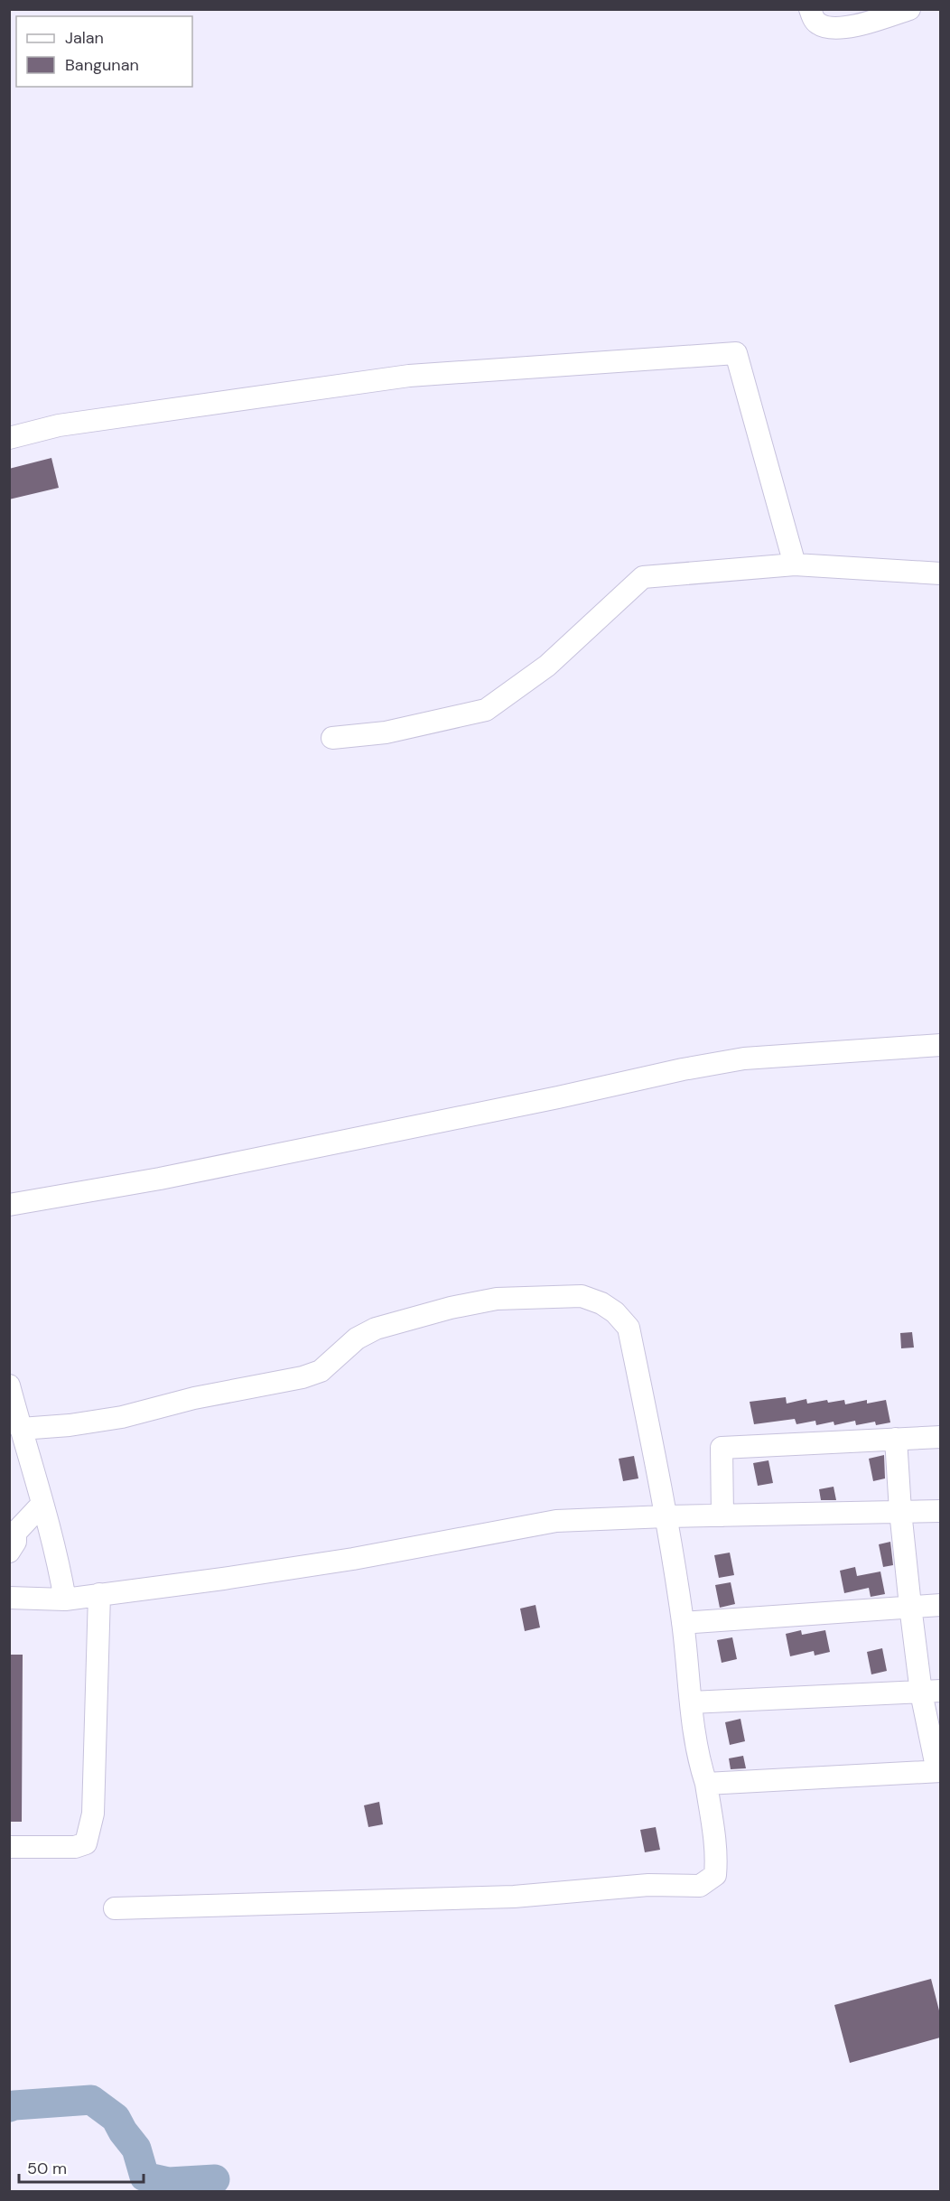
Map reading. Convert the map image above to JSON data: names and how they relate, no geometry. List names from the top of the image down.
{
  "legend": ["Jalan", "Bangunan"],
  "scale_bar": "50 m"
}
